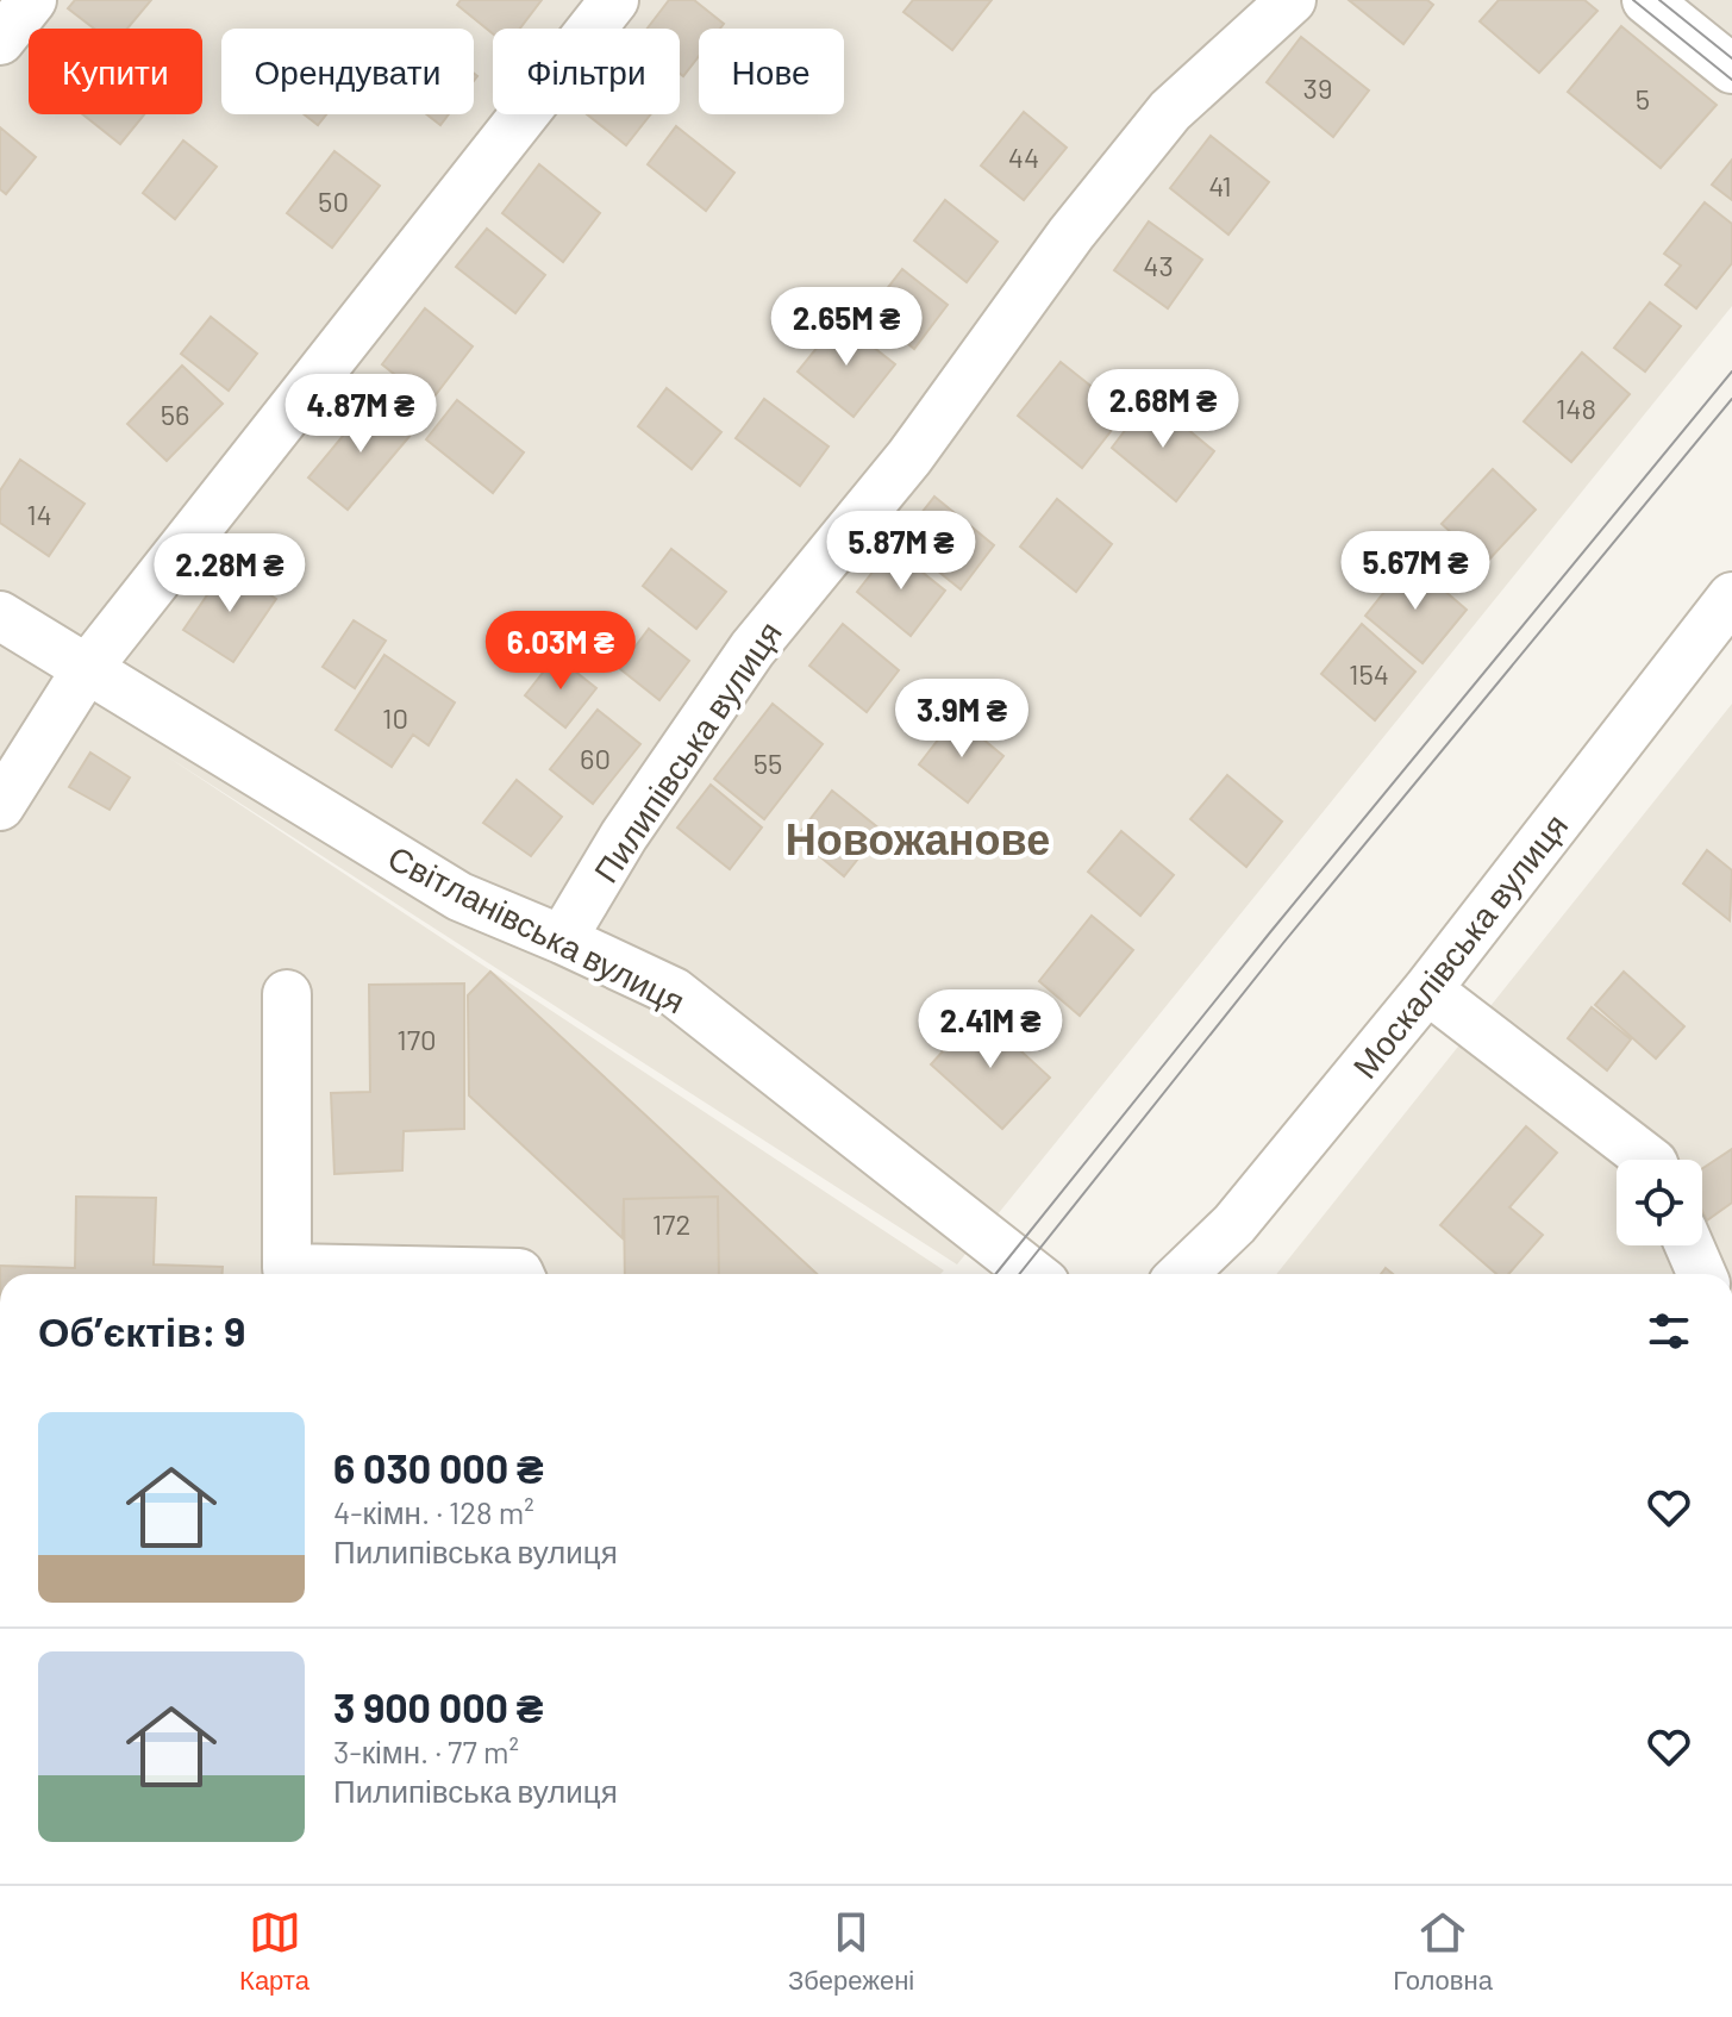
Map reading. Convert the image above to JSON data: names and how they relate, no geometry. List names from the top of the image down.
{
  "streets": {
    "street": ["Пилипівська вулиця", "Світланівська вулиця", "Москалівська вулиця"]
  },
  "crossings": [
    ["Пилипівська вулиця", "Світланівська вулиця"]
  ],
  "districts": ["Новожанове"],
  "house_numbers": [
    "39",
    "5",
    "44",
    "41",
    "50",
    "43",
    "148",
    "56",
    "14",
    "154",
    "10",
    "60",
    "55",
    "170",
    "172"
  ],
  "page": {
    "chip": [
      "Купити",
      "Орендувати",
      "Фільтри",
      "Нове"
    ],
    "price": [
      "2.65M ₴",
      "2.68M ₴",
      "4.87M ₴",
      "5.87M ₴",
      "5.67M ₴",
      "2.28M ₴",
      "6.03M ₴",
      "3.9M ₴",
      "2.41M ₴"
    ],
    "heading": "Об’єктів: 9",
    "list": [
      {
        "name": "6 030 000 ₴",
        "note": "4-кімн. · 128 m² · Пилипівська вулиця"
      },
      {
        "name": "3 900 000 ₴",
        "note": "3-кімн. · 77 m² · Пилипівська вулиця"
      }
    ],
    "tabs": ["Карта", "Збережені", "Головна"]
  }
}
